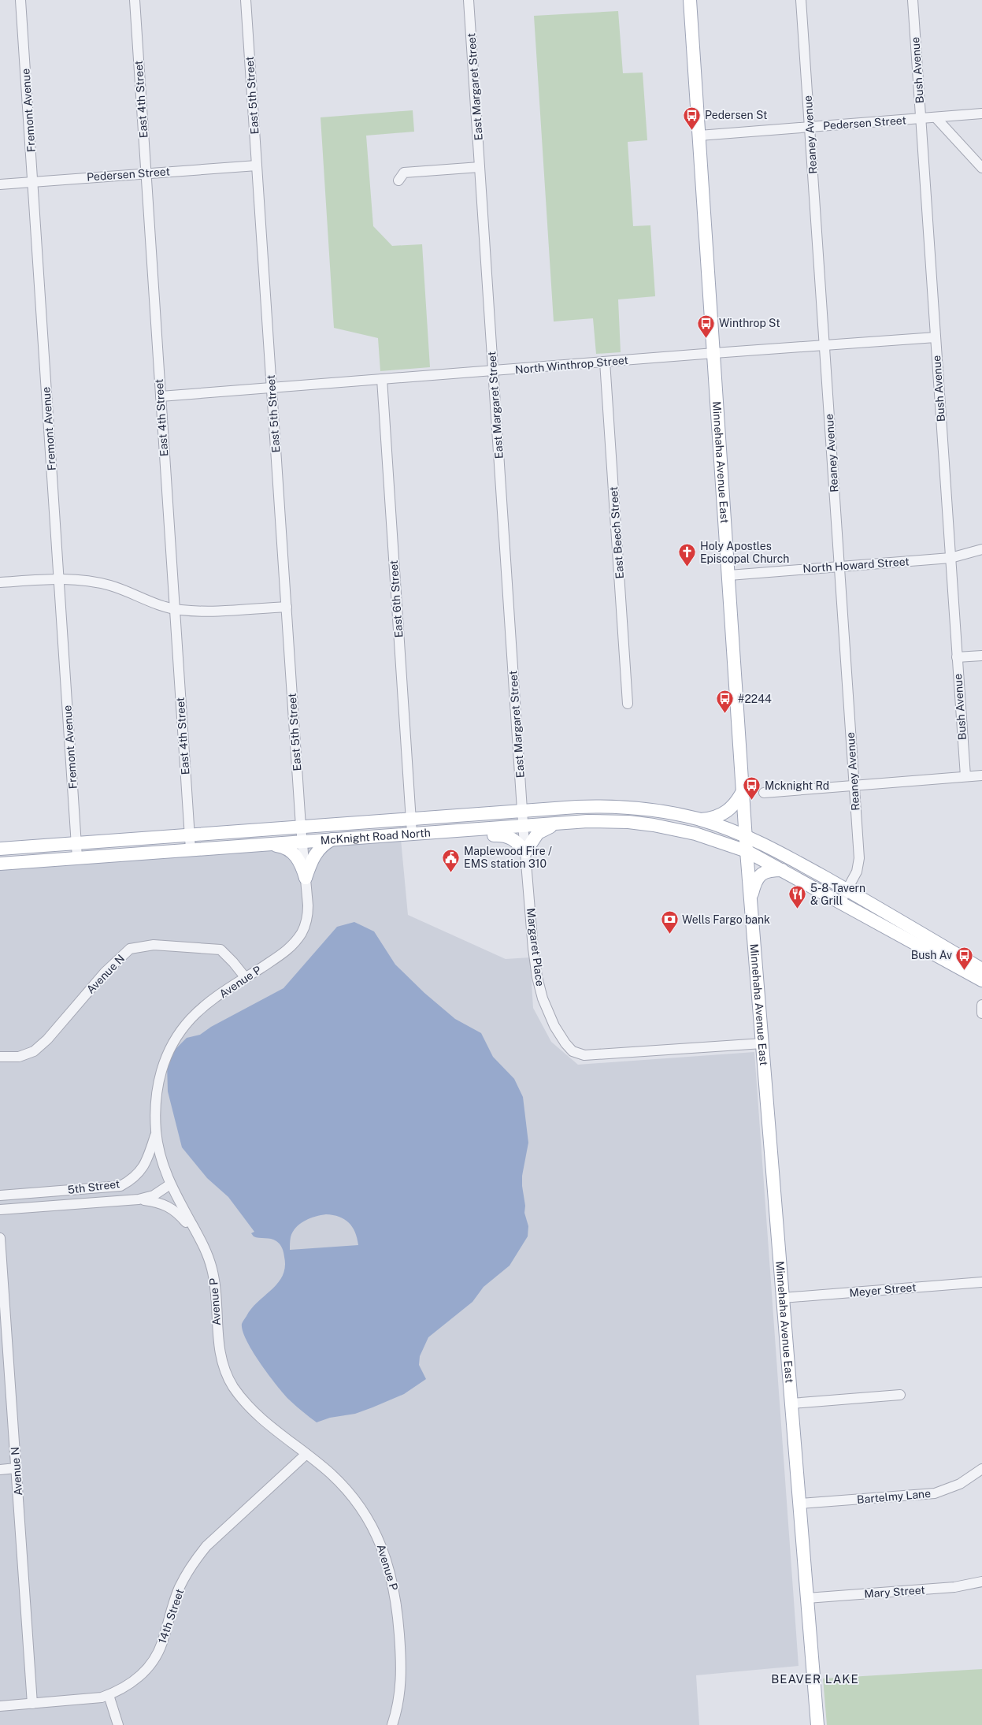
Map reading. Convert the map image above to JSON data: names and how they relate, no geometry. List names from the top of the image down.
{
  "streets": {
    "main road": ["Minnehaha Avenue East", "McKnight Road North"],
    "street": [
      "Bush Avenue",
      "East Margaret Street",
      "East 5th Street",
      "East 4th Street",
      "Fremont Avenue",
      "Pedersen Street",
      "Reaney Avenue",
      "North Winthrop Street",
      "East Beech Street",
      "North Howard Street",
      "East 6th Street",
      "Margaret Place",
      "Avenue N",
      "Avenue P",
      "5th Street",
      "Meyer Street",
      "Bartelmy Lane",
      "Mary Street",
      "14th Street"
    ]
  },
  "crossings": [
    ["Bush Avenue", "Pedersen Street"],
    ["Bush Avenue", "North Winthrop Street"],
    ["Bush Avenue", "North Howard Street"],
    ["East Margaret Street", "North Winthrop Street"],
    ["East Margaret Street", "McKnight Road North"],
    ["East Margaret Street", "Margaret Place"],
    ["East 5th Street", "Pedersen Street"],
    ["East 5th Street", "North Winthrop Street"],
    ["East 5th Street", "McKnight Road North"],
    ["East 5th Street", "Avenue P"],
    ["East 4th Street", "Pedersen Street"],
    ["East 4th Street", "North Winthrop Street"],
    ["East 4th Street", "McKnight Road North"],
    ["Fremont Avenue", "Pedersen Street"],
    ["Fremont Avenue", "McKnight Road North"],
    ["Pedersen Street", "Reaney Avenue"],
    ["Pedersen Street", "Minnehaha Avenue East"],
    ["Reaney Avenue", "North Winthrop Street"],
    ["Reaney Avenue", "North Howard Street"],
    ["Reaney Avenue", "McKnight Road North"],
    ["North Winthrop Street", "Minnehaha Avenue East"],
    ["North Winthrop Street", "East Beech Street"],
    ["North Winthrop Street", "East 6th Street"],
    ["Minnehaha Avenue East", "North Howard Street"],
    ["Minnehaha Avenue East", "McKnight Road North"],
    ["Minnehaha Avenue East", "Margaret Place"],
    ["Minnehaha Avenue East", "Meyer Street"],
    ["Minnehaha Avenue East", "Bartelmy Lane"],
    ["Minnehaha Avenue East", "Mary Street"],
    ["East 6th Street", "McKnight Road North"],
    ["McKnight Road North", "Margaret Place"],
    ["McKnight Road North", "Avenue P"],
    ["Avenue N", "Avenue P"],
    ["Avenue N", "14th Street"],
    ["Avenue P", "5th Street"],
    ["Avenue P", "14th Street"]
  ],
  "districts": ["BEAVER LAKE"],
  "places": {
    "bus stop": [
      "Pedersen St",
      "Winthrop St",
      "#2244",
      "Mcknight Rd",
      "Bush Av"
    ],
    "church": ["Holy Apostles Episcopal Church"],
    "public building": ["Maplewood Fire / EMS station 310"],
    "restaurant": ["5-8 Tavern & Grill"],
    "bank": ["Wells Fargo bank"]
  }
}
